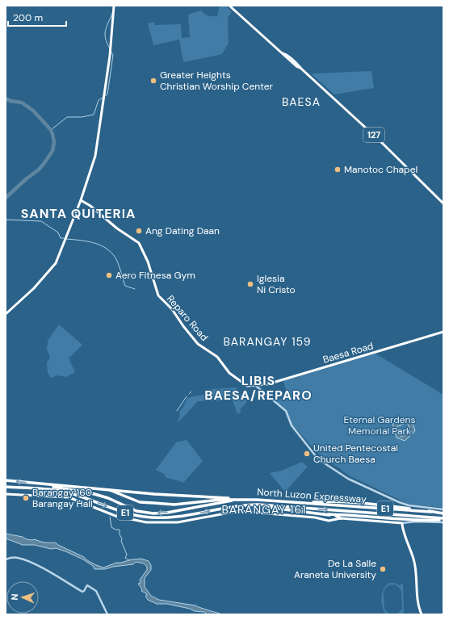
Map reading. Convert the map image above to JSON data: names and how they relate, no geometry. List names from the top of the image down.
{
  "streets": {
    "highway": ["North Luzon Expressway", "E1"],
    "main road": ["127", "Reparo Road", "Baesa Road"]
  },
  "crossings": [
    ["Reparo Road", "Baesa Road"]
  ],
  "districts": [
    "BAESA",
    "SANTA QUITERIA",
    "BARANGAY 159",
    "LIBIS BAESA/REPARO",
    "BARANGAY 161"
  ],
  "parks": ["Eternal Gardens Memorial Park"],
  "places": [
    "Greater Heights Christian Worship Center",
    "Manotoc Chapel",
    "Ang Dating Daan",
    "Aero Fitnesa Gym",
    "Iglesia Ni Cristo",
    "United Pentecostal Church Baesa",
    "Barangay 160 Barangay Hall",
    "De La Salle Araneta University"
  ],
  "scale_bar": "200 m",
  "north": "left"
}
